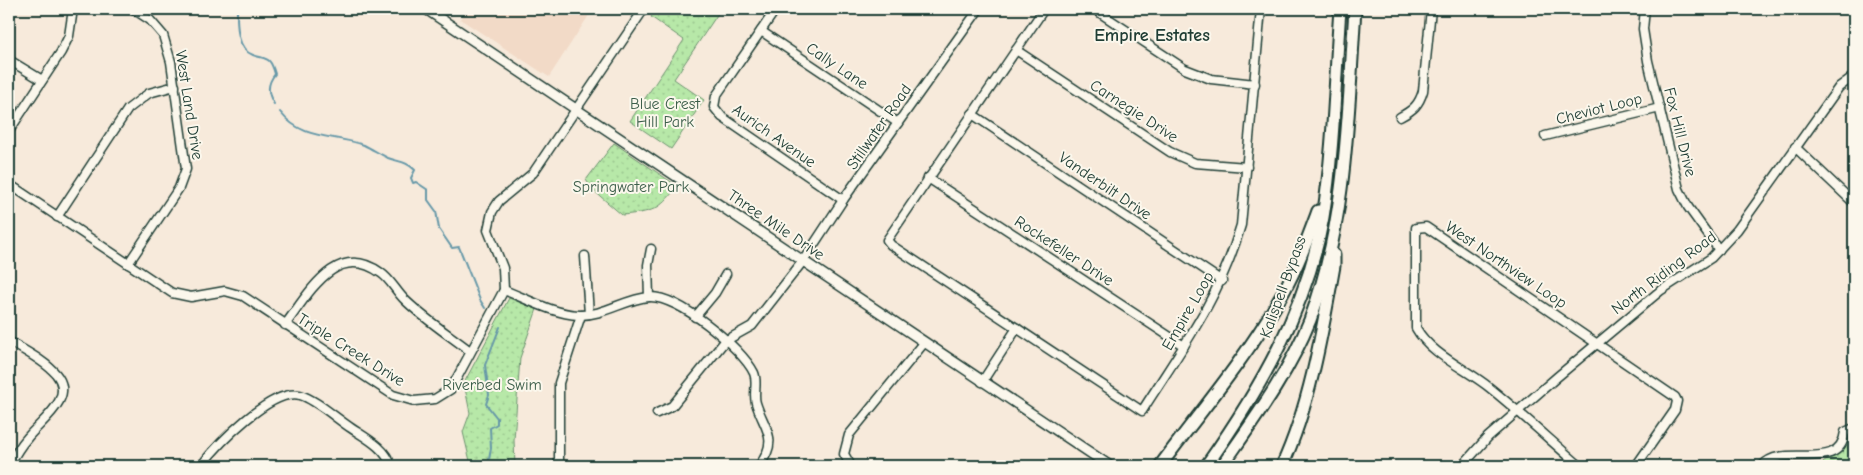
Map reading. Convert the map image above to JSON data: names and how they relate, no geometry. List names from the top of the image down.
{
  "streets": {
    "highway": ["Kalispell Bypass"],
    "main road": ["Three Mile Drive"],
    "street": [
      "Cally Lane",
      "West Land Drive",
      "Cheviot Loop",
      "Carnegie Drive",
      "Stillwater Road",
      "Fox Hill Drive",
      "Aurich Avenue",
      "Vanderbilt Drive",
      "Rockefeller Drive",
      "West Northview Loop",
      "North Riding Road",
      "Empire Loop",
      "Triple Creek Drive"
    ]
  },
  "crossings": [
    ["Cally Lane", "Stillwater Road"],
    ["Cally Lane", "Aurich Avenue"],
    ["West Land Drive", "Triple Creek Drive"],
    ["Cheviot Loop", "Fox Hill Drive"],
    ["Carnegie Drive", "Empire Loop"],
    ["Stillwater Road", "Aurich Avenue"],
    ["Stillwater Road", "Three Mile Drive"],
    ["Fox Hill Drive", "North Riding Road"],
    ["Vanderbilt Drive", "Empire Loop"],
    ["Rockefeller Drive", "Empire Loop"],
    ["West Northview Loop", "North Riding Road"]
  ],
  "districts": ["Empire Estates"],
  "parks": ["Blue Crest Hill Park", "Springwater Park", "Riverbed Swim"]
}
